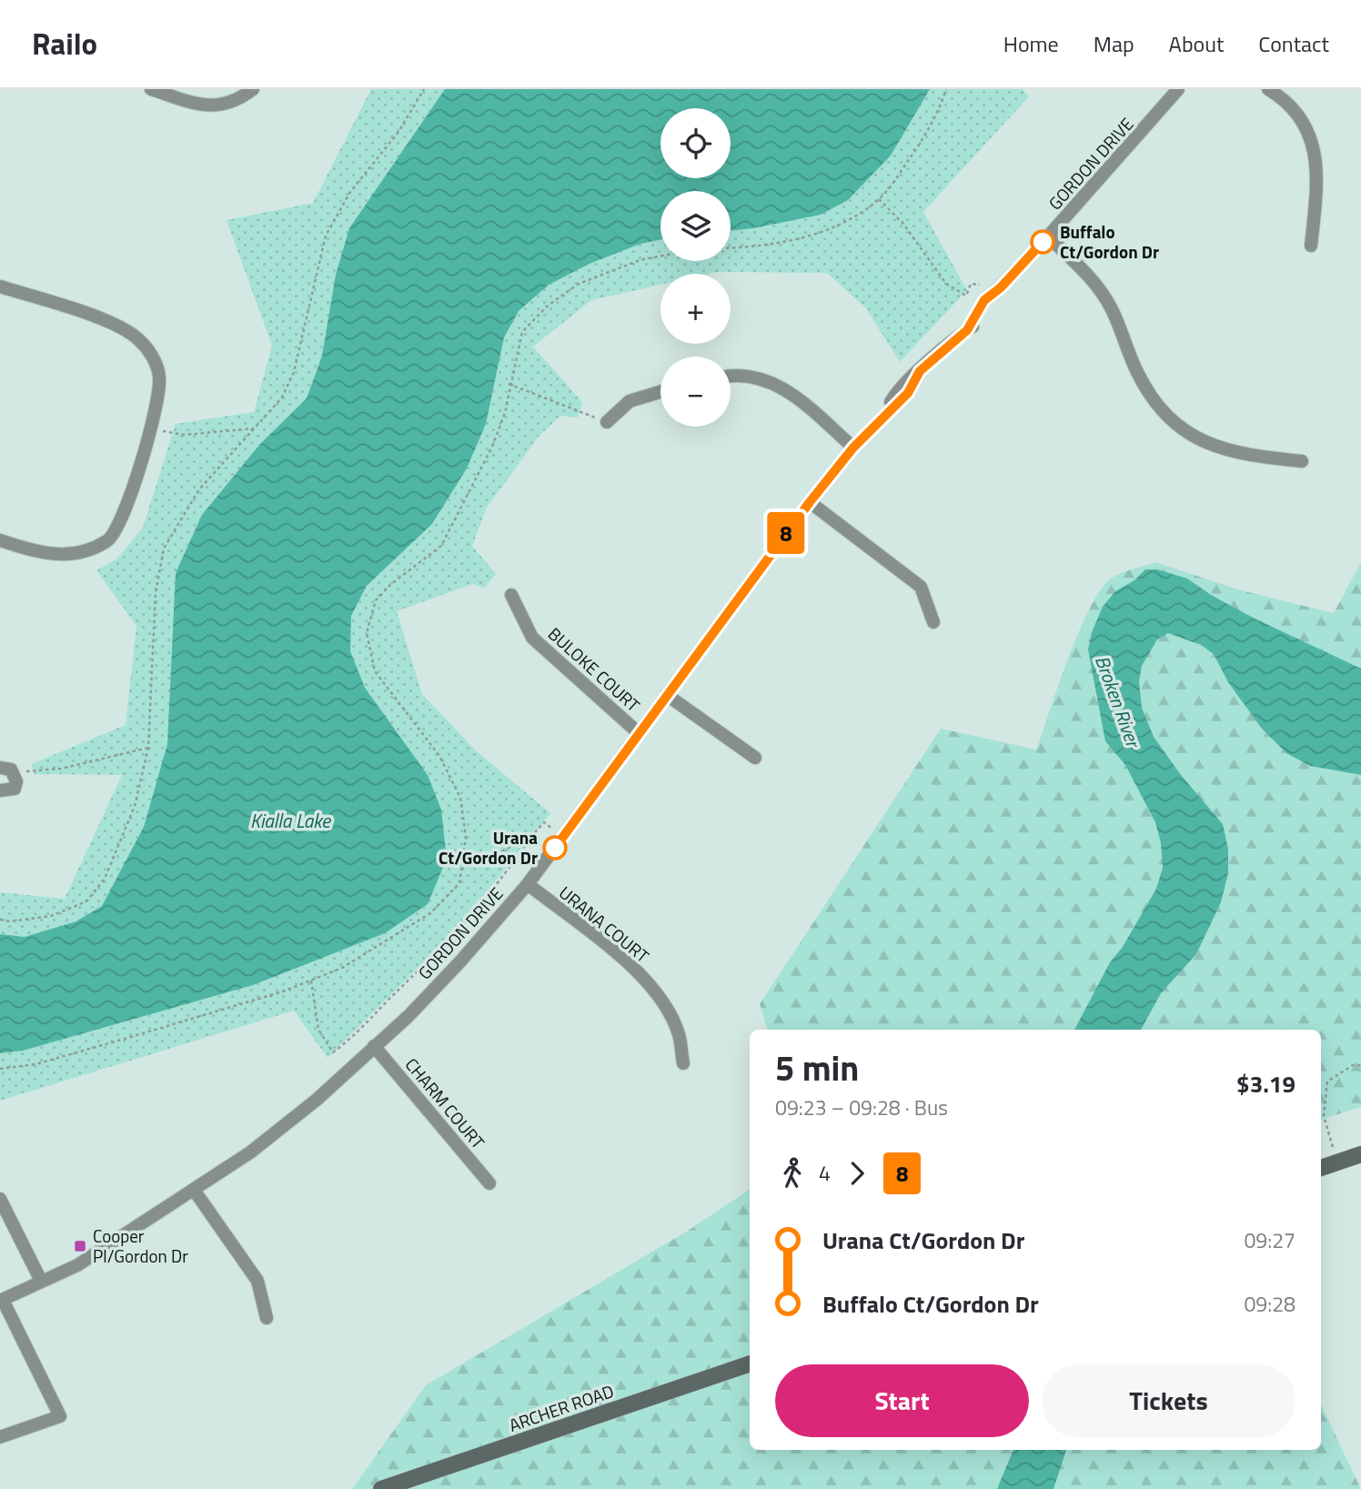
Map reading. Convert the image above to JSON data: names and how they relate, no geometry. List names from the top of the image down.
{
  "streets": {
    "main road": ["ARCHER ROAD"],
    "street": [
      "GORDON DRIVE",
      "BULOKE COURT",
      "URANA COURT",
      "CHARM COURT"
    ]
  },
  "crossings": [
    ["GORDON DRIVE", "BULOKE COURT"],
    ["GORDON DRIVE", "URANA COURT"],
    ["GORDON DRIVE", "CHARM COURT"]
  ],
  "water": ["Broken River", "Kialla Lake"],
  "places": {
    "other": ["Buffalo Ct/Gordon Dr", "Urana Ct/Gordon Dr"],
    "transit": ["Cooper Pl/Gordon Dr"]
  },
  "lines": ["bus line 8"],
  "page": {
    "header": "Railo",
    "nav": [
      "Home",
      "Map",
      "About",
      "Contact"
    ],
    "on_map": "8",
    "map_buttons": ["+", "−"],
    "heading": ["5 min", "09:23 – 09:28 · Bus", "$3.19"],
    "legs": ["4", "8"],
    "list": [
      {
        "name": "Urana Ct/Gordon Dr",
        "value": "09:27"
      },
      {
        "name": "Buffalo Ct/Gordon Dr",
        "value": "09:28"
      }
    ],
    "buttons": ["Start", "Tickets"]
  }
}
